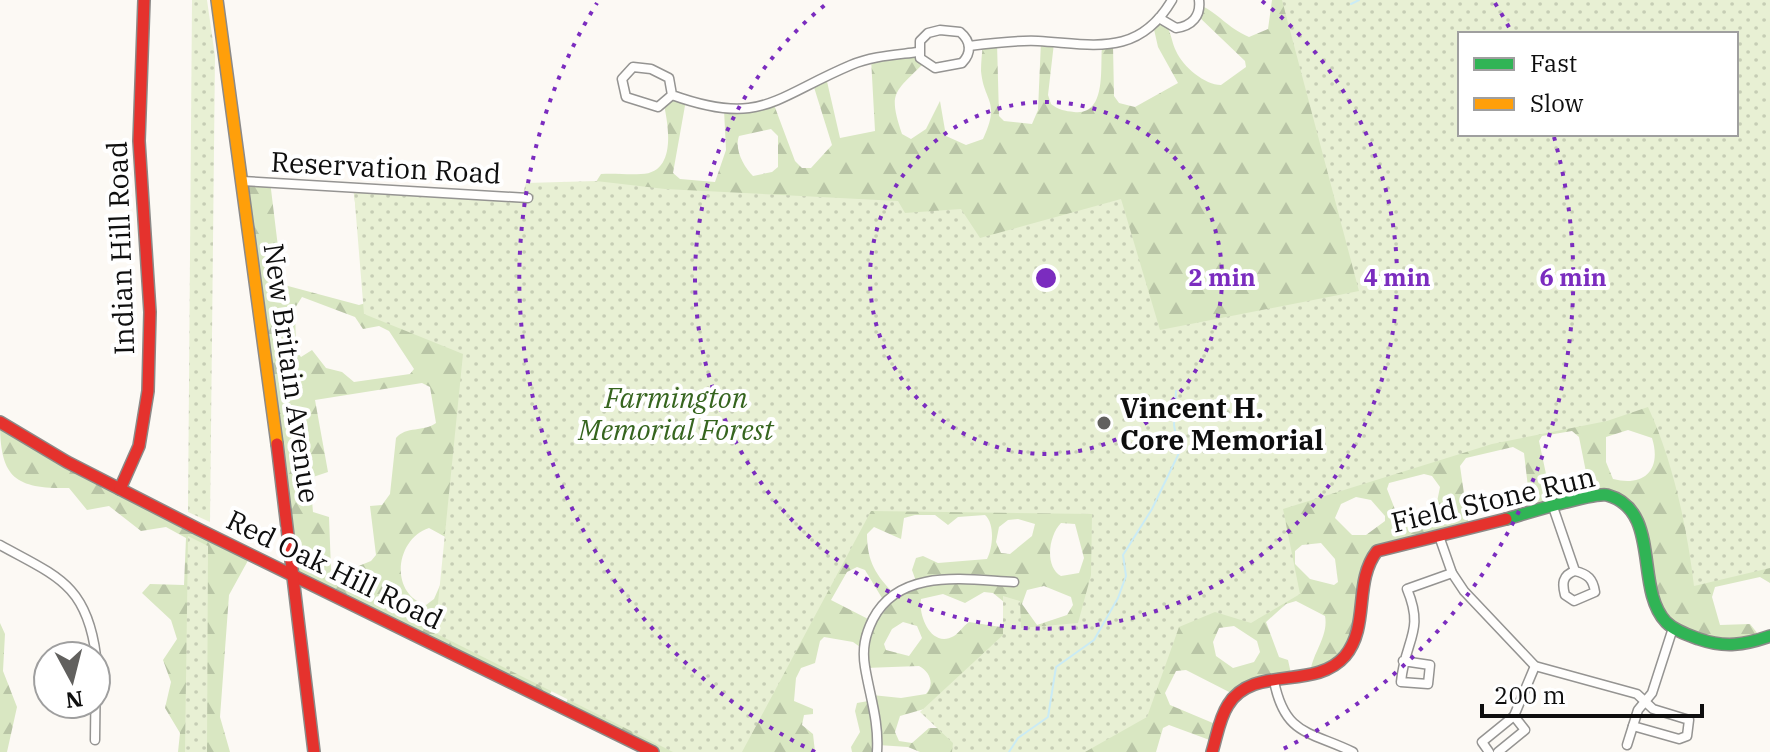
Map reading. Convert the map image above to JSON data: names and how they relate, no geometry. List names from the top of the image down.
{
  "streets": {
    "street": [
      "Reservation Road",
      "Indian Hill Road",
      "New Britain Avenue",
      "Field Stone Run",
      "Red Oak Hill Road"
    ]
  },
  "crossings": [
    ["Reservation Road", "New Britain Avenue"],
    ["Indian Hill Road", "Red Oak Hill Road"],
    ["New Britain Avenue", "Red Oak Hill Road"]
  ],
  "parks": ["Farmington Memorial Forest"],
  "places": ["Vincent H. Core Memorial"],
  "legend": ["Fast", "Slow"],
  "scale_bar": "200 m",
  "north": "bottom",
  "rings": ["2 min", "4 min", "6 min"]
}
